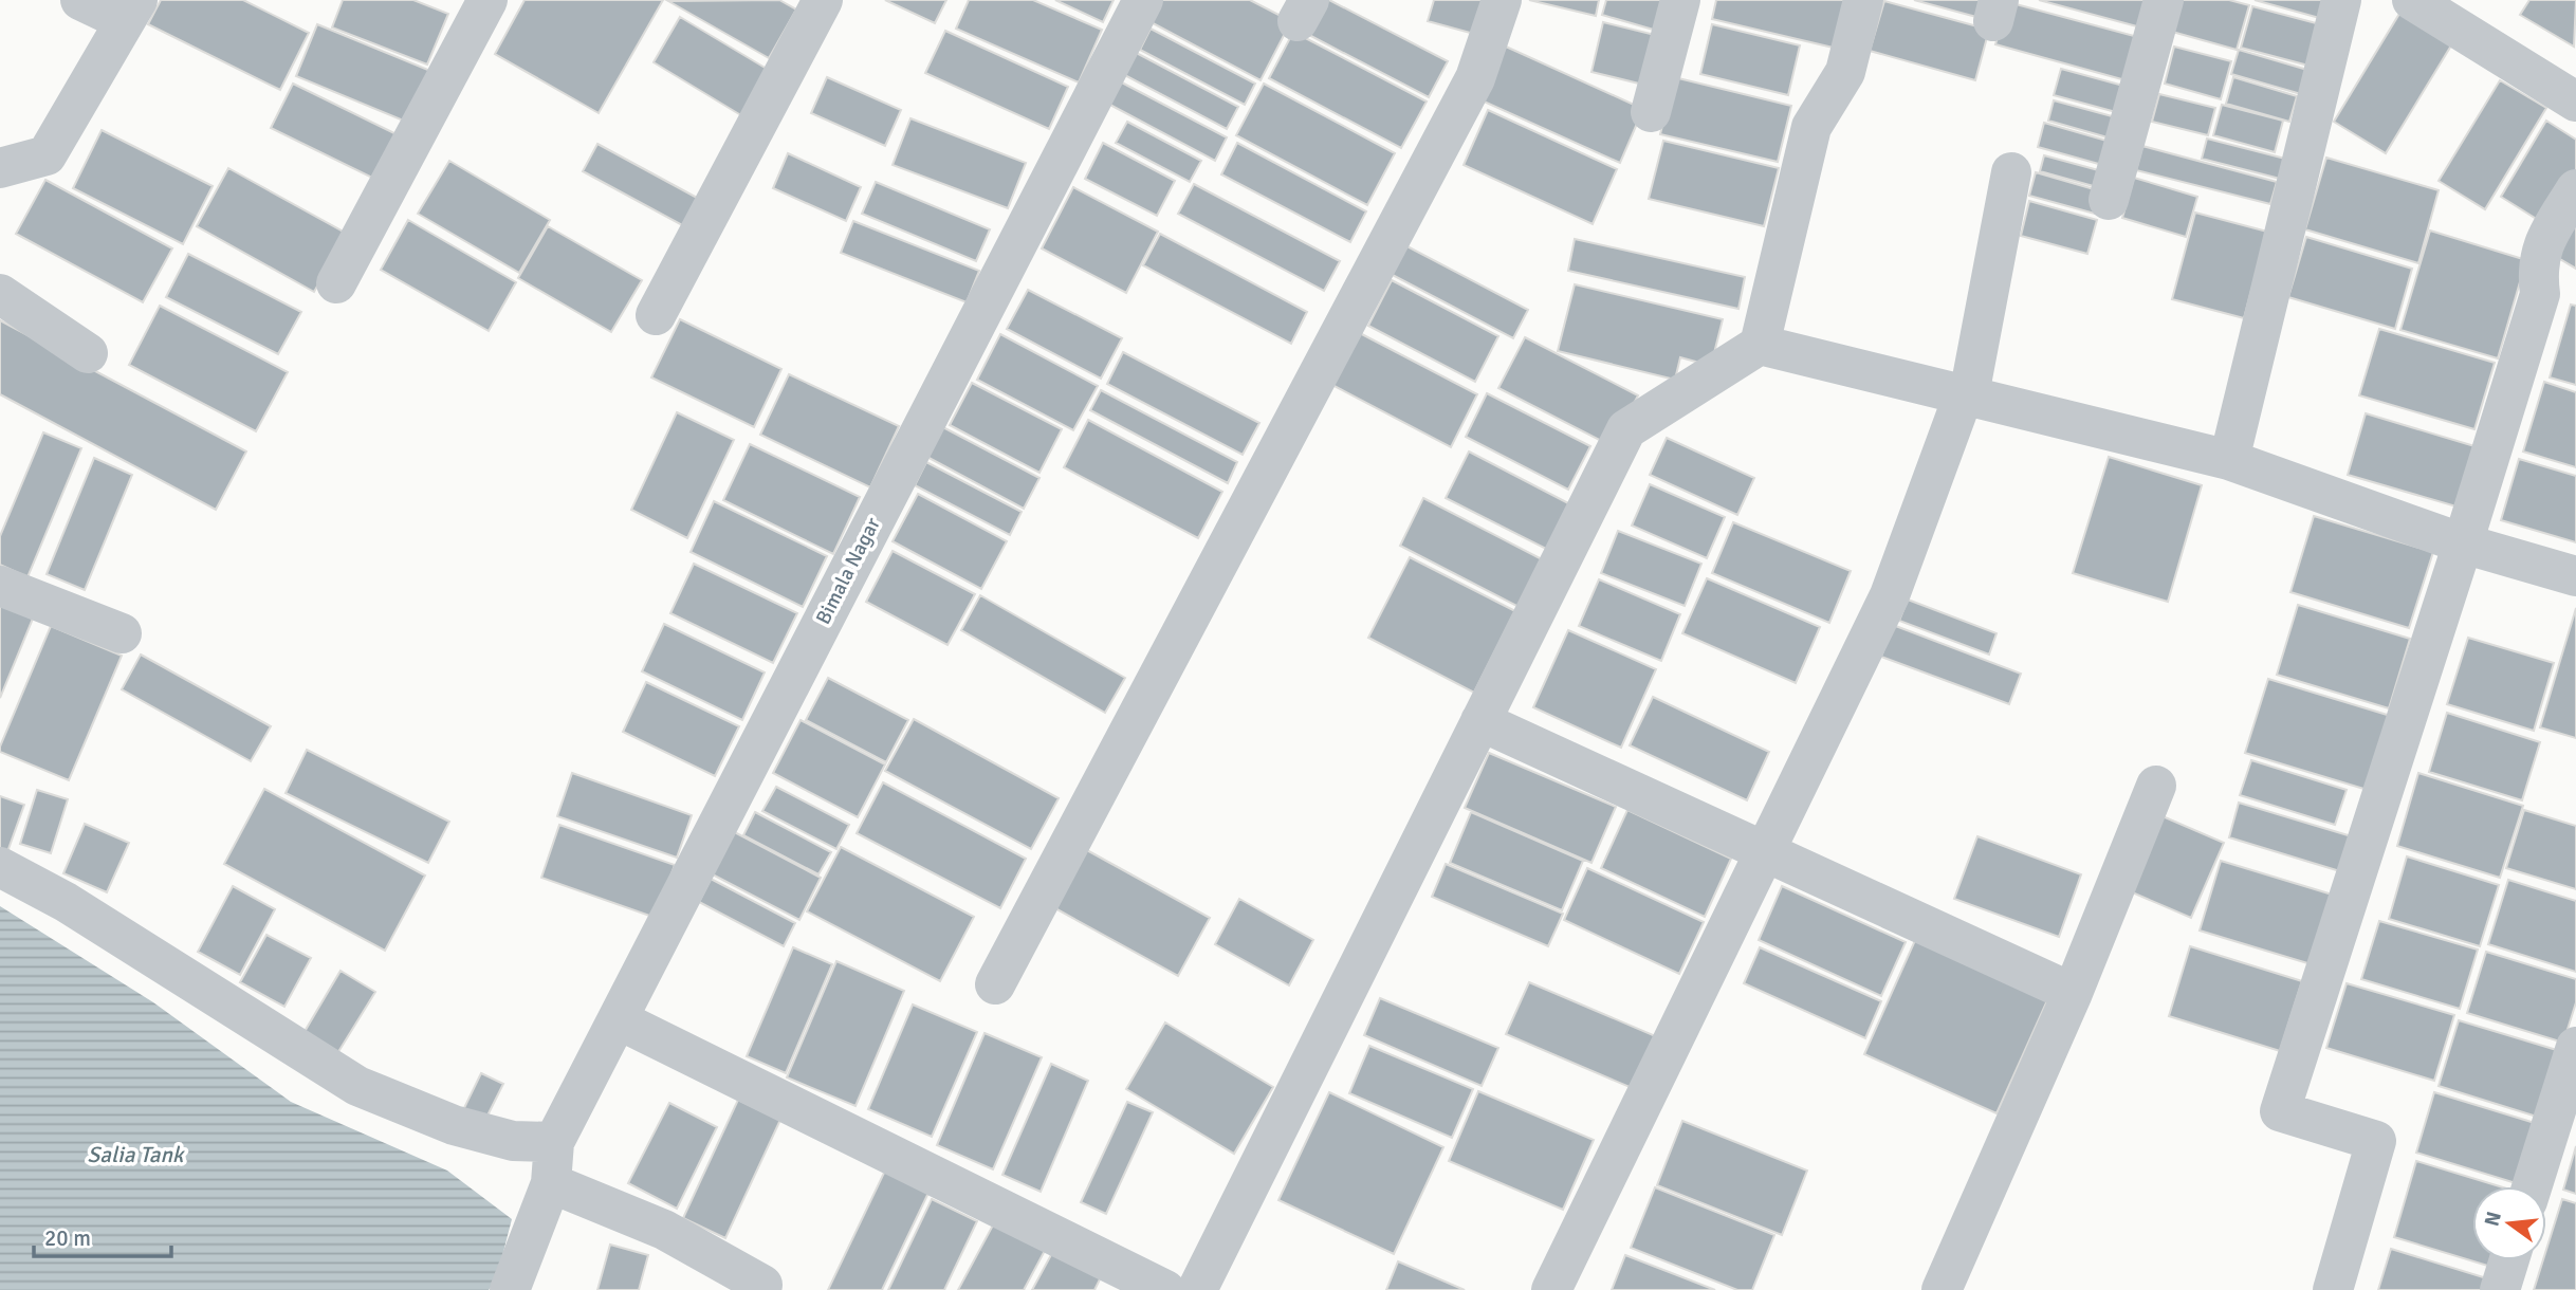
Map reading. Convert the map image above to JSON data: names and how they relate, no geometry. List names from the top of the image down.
{
  "streets": {
    "street": ["Bimala Nagar"]
  },
  "water": ["Salia Tank"],
  "scale_bar": "20 m",
  "north": "left"
}
